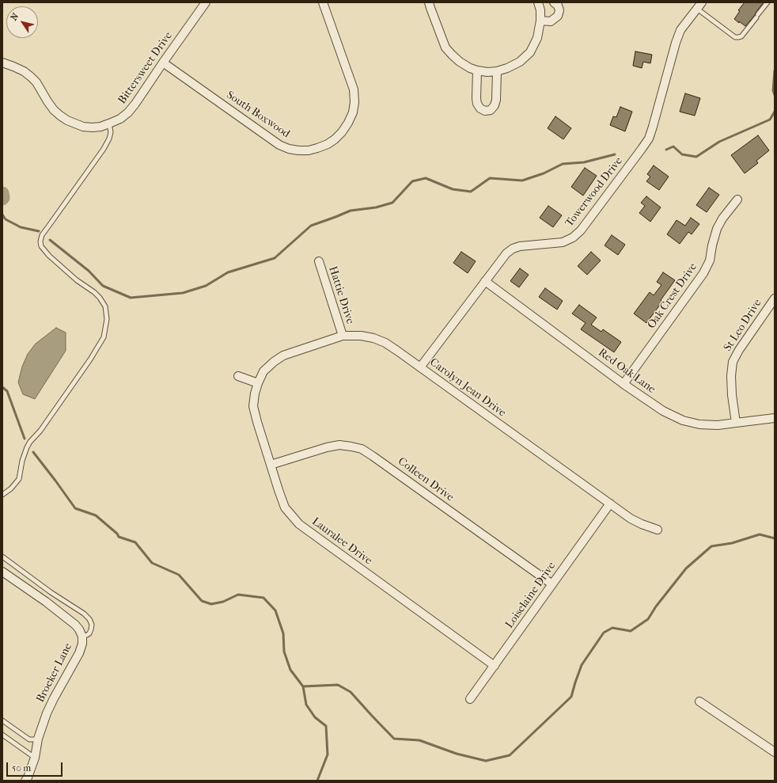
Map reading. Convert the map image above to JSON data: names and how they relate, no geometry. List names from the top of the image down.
{
  "streets": {
    "street": [
      "Bittersweet Drive",
      "South Boxwood",
      "Towerwood Drive",
      "Hattie Drive",
      "Oak Crest Drive",
      "St Leo Drive",
      "Red Oak Lane",
      "Carolyn Jean Drive",
      "Colleen Drive",
      "Lauralee Drive",
      "Loiselaine Drive",
      "Broeker Lane"
    ]
  },
  "crossings": [
    ["Bittersweet Drive", "South Boxwood"],
    ["Towerwood Drive", "Red Oak Lane"],
    ["Towerwood Drive", "Carolyn Jean Drive"],
    ["Hattie Drive", "Carolyn Jean Drive"],
    ["Oak Crest Drive", "Red Oak Lane"],
    ["St Leo Drive", "Red Oak Lane"],
    ["Carolyn Jean Drive", "Lauralee Drive"],
    ["Carolyn Jean Drive", "Loiselaine Drive"],
    ["Colleen Drive", "Lauralee Drive"],
    ["Colleen Drive", "Loiselaine Drive"],
    ["Lauralee Drive", "Loiselaine Drive"]
  ],
  "scale_bar": "50 m",
  "north": "top left"
}
